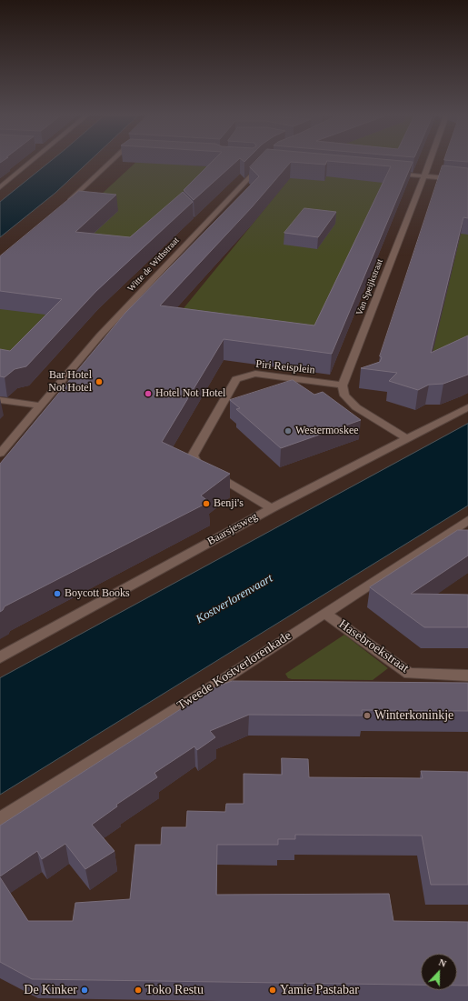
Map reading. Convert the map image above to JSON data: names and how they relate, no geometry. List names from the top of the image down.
{
  "streets": {
    "street": [
      "Witte de Withstraat",
      "Van Speijkstraat",
      "Piri Reisplein",
      "Baarsjesweg",
      "Hasebroekstraat",
      "Tweede Kostverlorenkade"
    ]
  },
  "crossings": [
    ["Van Speijkstraat", "Piri Reisplein"],
    ["Piri Reisplein", "Baarsjesweg"],
    ["Hasebroekstraat", "Tweede Kostverlorenkade"]
  ],
  "water": ["Kostverlorenvaart"],
  "places": [
    "Bar Hotel Not Hotel",
    "Hotel Not Hotel",
    "Westermoskee",
    "Benji's",
    "Boycott Books",
    "Winterkoninkje",
    "De Kinker",
    "Toko Restu",
    "Yamie Pastabar"
  ],
  "north": "top"
}
